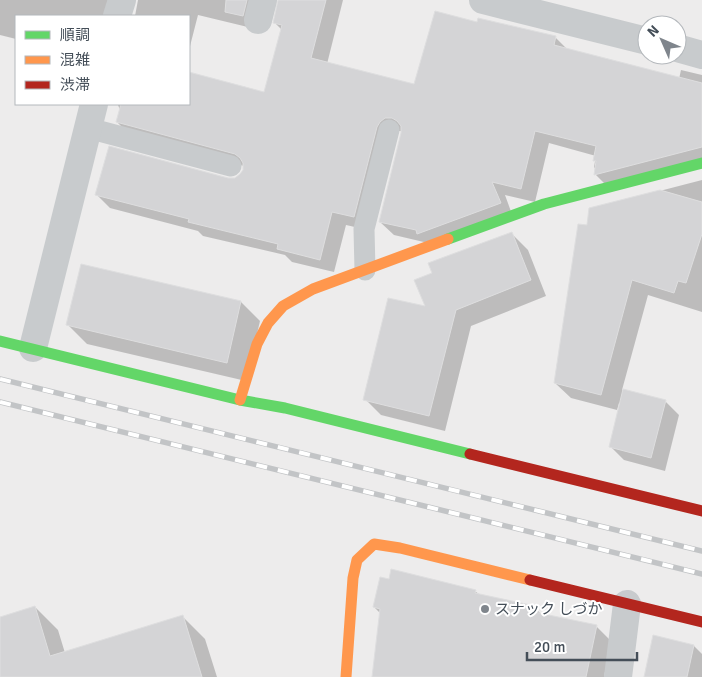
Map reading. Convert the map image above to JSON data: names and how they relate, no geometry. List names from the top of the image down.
{
  "places": ["スナック しづか"],
  "legend": ["順調", "混雑", "渋滞"],
  "scale_bar": "20 m",
  "north": "top left"
}
